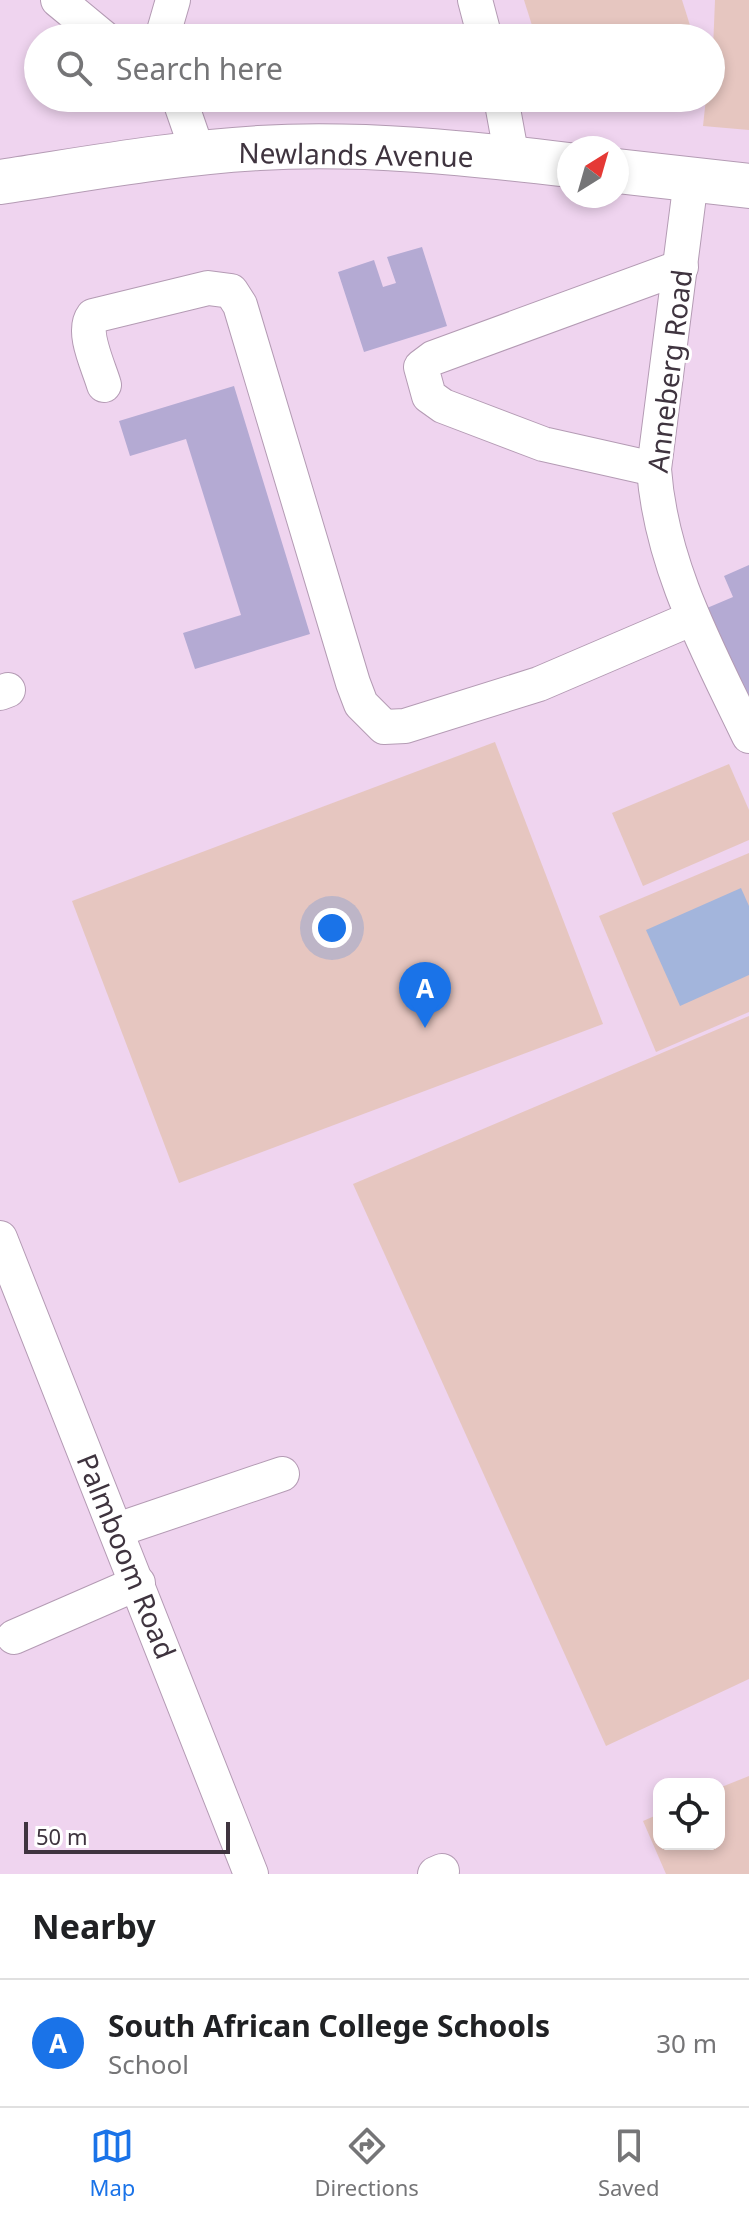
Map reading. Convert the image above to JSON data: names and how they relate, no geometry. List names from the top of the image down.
{
  "streets": {
    "main road": ["Newlands Avenue"],
    "street": ["Anneberg Road", "Palmboom Road"]
  },
  "scale_bar": "50 m",
  "north": "top right",
  "page": {
    "search": "Search here",
    "pins": "A",
    "scale": "50 m",
    "heading": "Nearby",
    "list": [
      {
        "mark": "A",
        "name": "South African College Schools",
        "note": "School",
        "value": "30 m"
      }
    ],
    "nav": ["Map", "Directions", "Saved"]
  }
}
